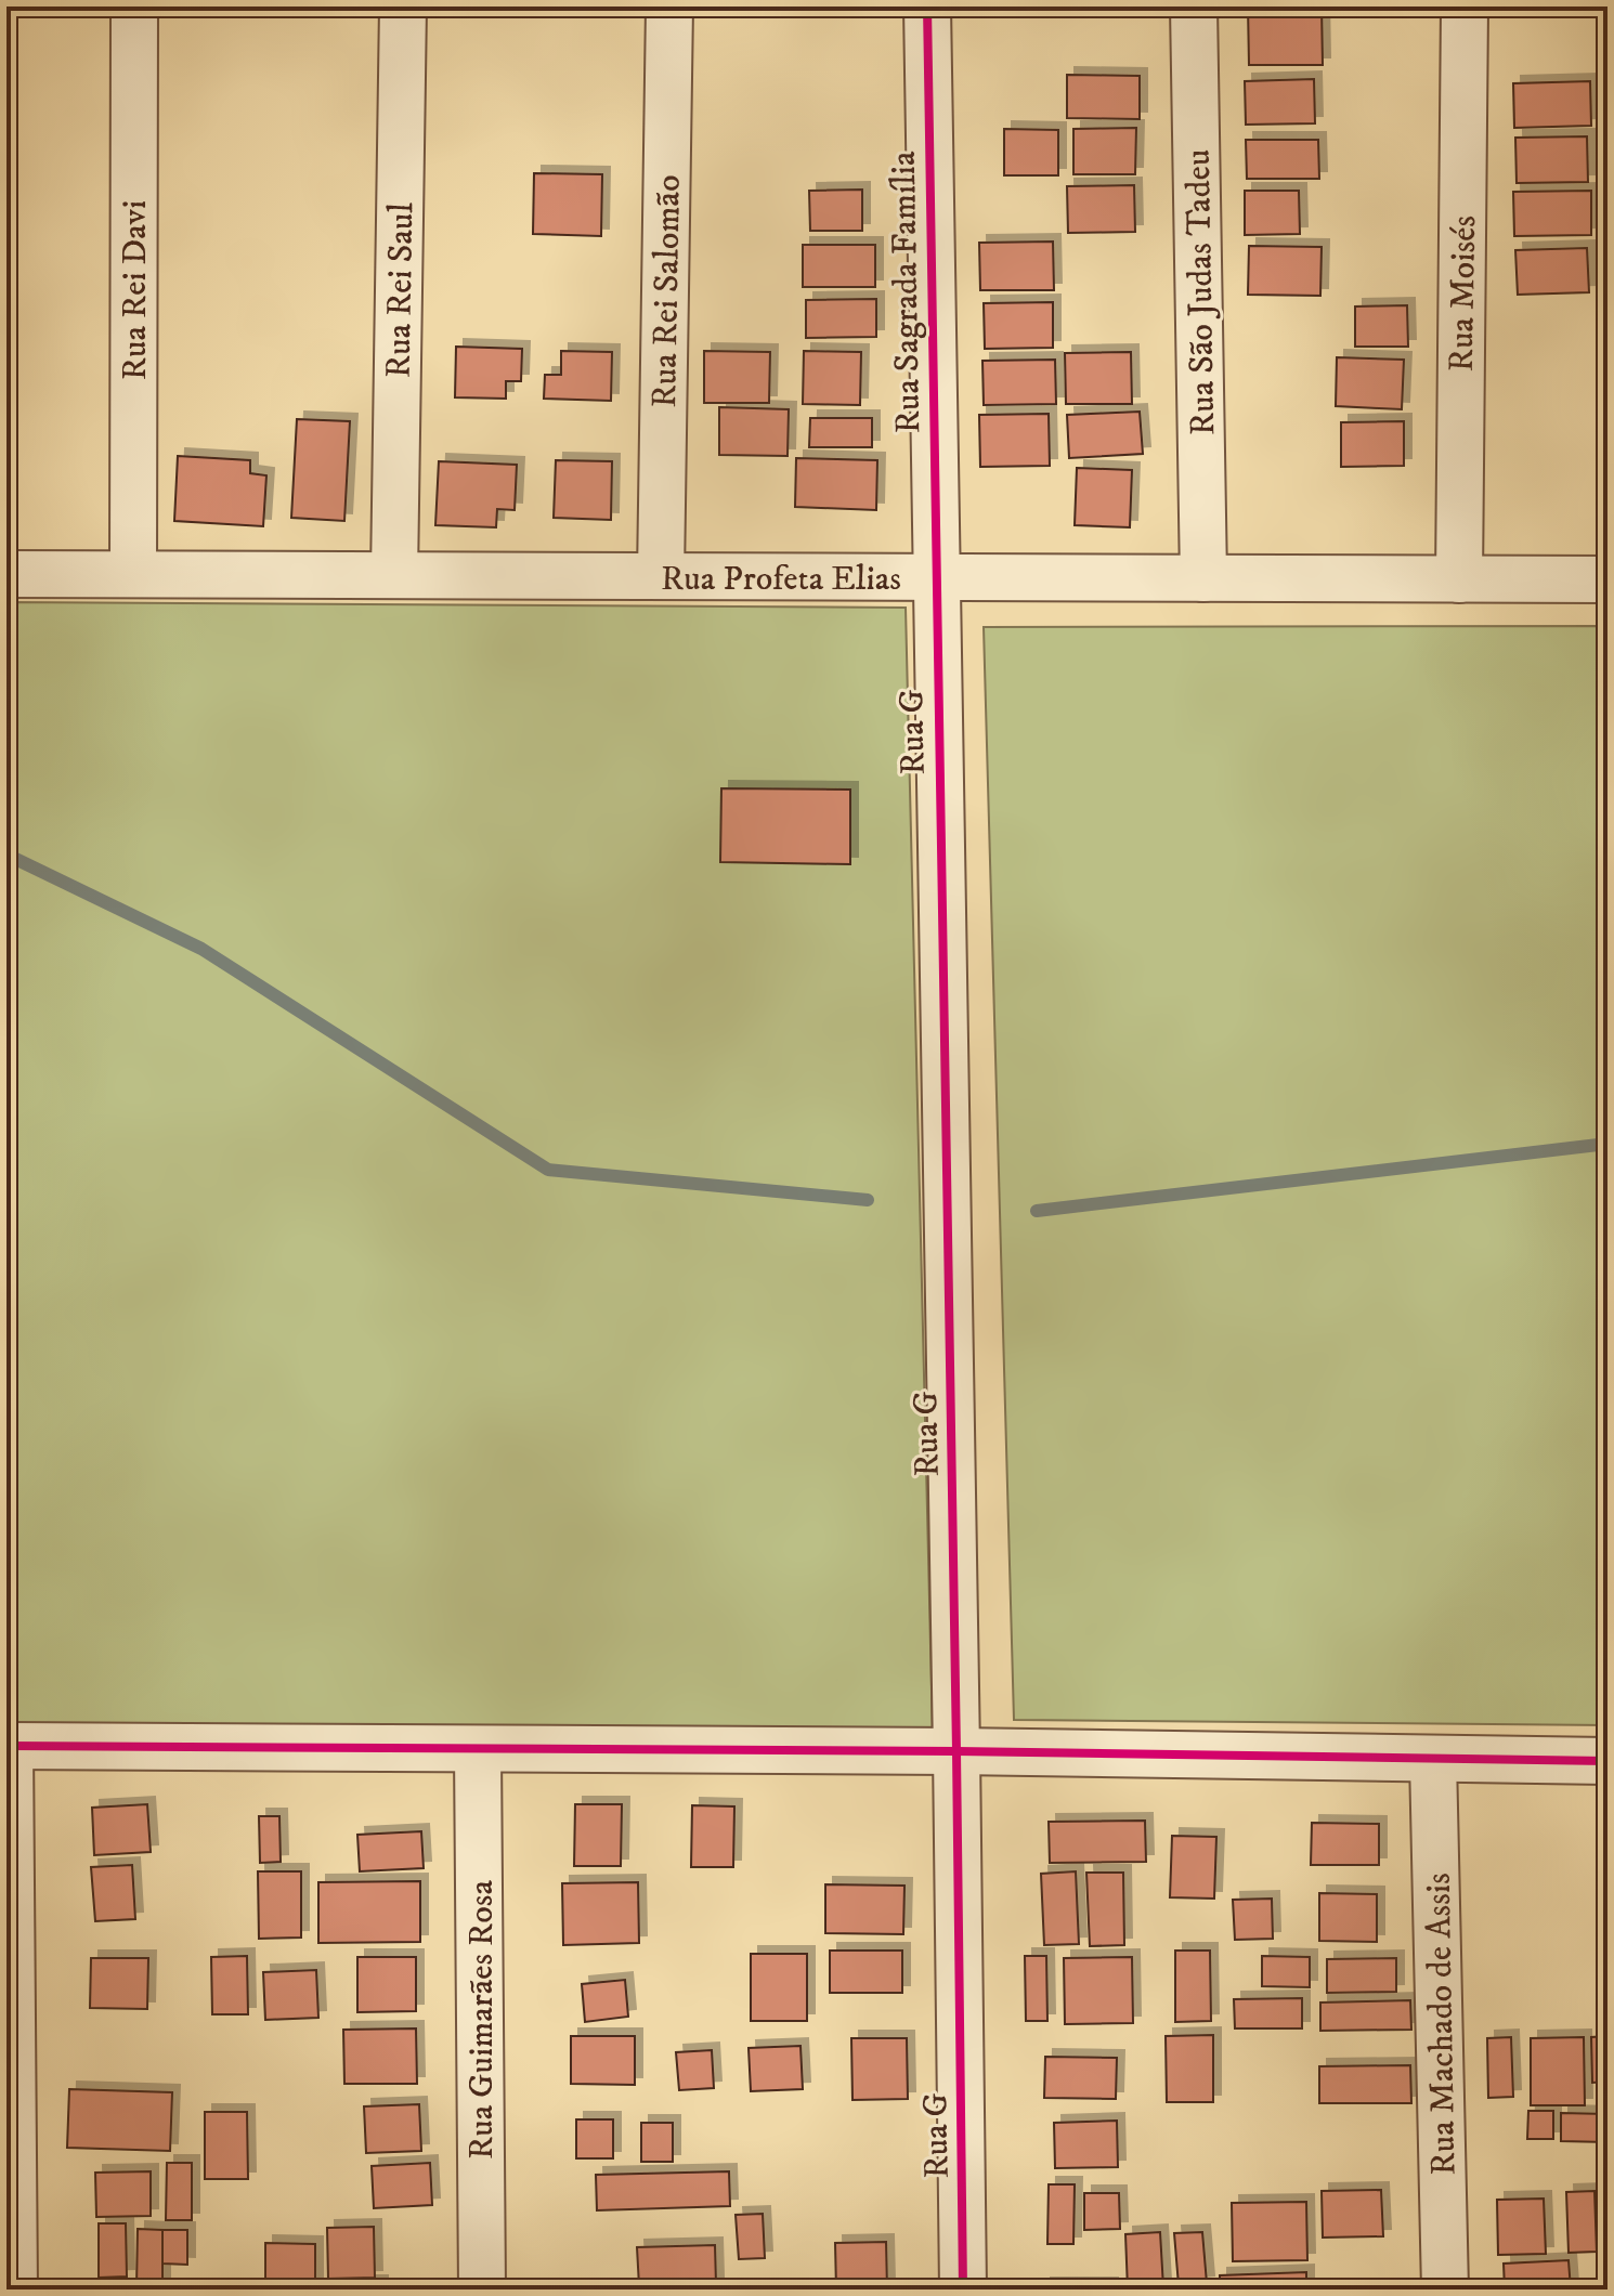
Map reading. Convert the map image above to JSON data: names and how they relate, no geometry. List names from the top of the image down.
{
  "streets": {
    "street": [
      "Rua Rei Davi",
      "Rua Rei Saul",
      "Rua Rei Salomão",
      "Rua Sagrada Família",
      "Rua São Judas Tadeu",
      "Rua Moisés",
      "Rua Profeta Elias",
      "Rua G",
      "Rua Guimarães Rosa",
      "Rua Machado de Assis"
    ]
  },
  "crossings": [
    ["Rua Rei Davi", "Rua Profeta Elias"],
    ["Rua Rei Saul", "Rua Profeta Elias"],
    ["Rua Rei Salomão", "Rua Profeta Elias"],
    ["Rua Sagrada Família", "Rua Profeta Elias"],
    ["Rua Sagrada Família", "Rua G"],
    ["Rua São Judas Tadeu", "Rua Profeta Elias"],
    ["Rua Moisés", "Rua Profeta Elias"],
    ["Rua Profeta Elias", "Rua G"]
  ]
}
